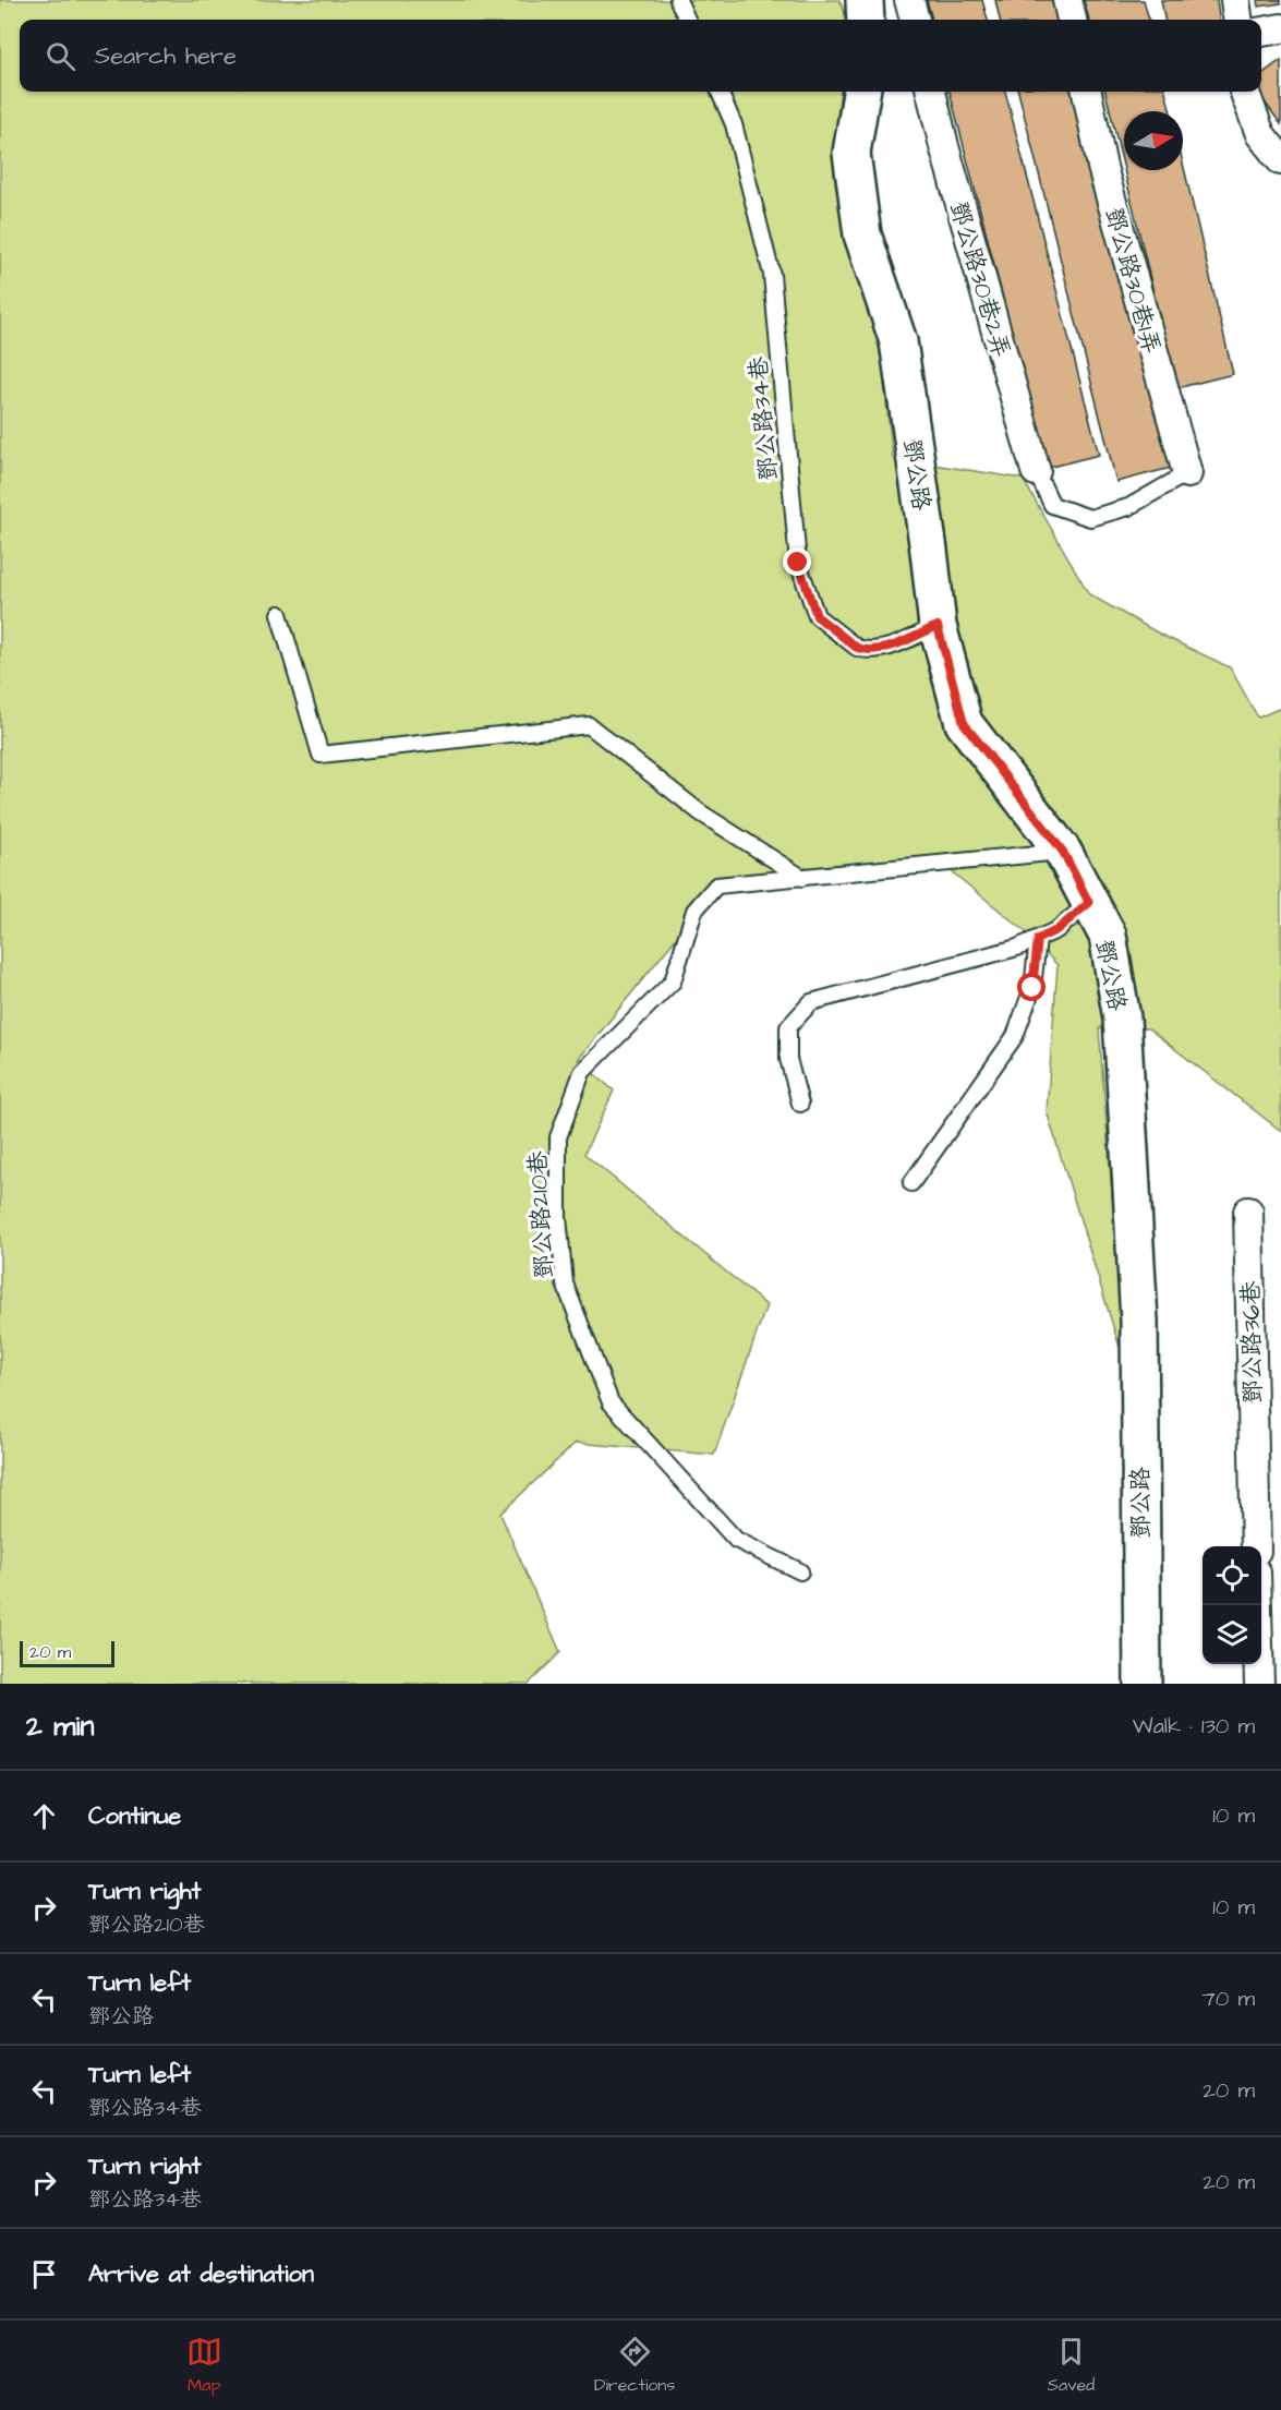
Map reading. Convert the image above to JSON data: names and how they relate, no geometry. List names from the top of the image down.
{
  "streets": {
    "street": [
      "鄧公路30巷2弄",
      "鄧公路30巷1弄",
      "鄧公路",
      "鄧公路36巷"
    ],
    "lane": ["鄧公路34巷", "鄧公路210巷"]
  },
  "crossings": [
    ["鄧公路34巷", "鄧公路"],
    ["鄧公路", "鄧公路210巷"]
  ],
  "scale_bar": "20 m",
  "north": "right",
  "page": {
    "search": "Search here",
    "scale": "20 m",
    "heading": ["2 min", "Walk · 130 m"],
    "list": [
      ["Continue", "10 m"],
      ["Turn right", "鄧公路210巷", "10 m"],
      ["Turn left", "鄧公路", "70 m"],
      ["Turn left", "鄧公路34巷", "20 m"],
      ["Turn right", "鄧公路34巷", "20 m"],
      "Arrive at destination"
    ],
    "nav": ["Map", "Directions", "Saved"]
  }
}
